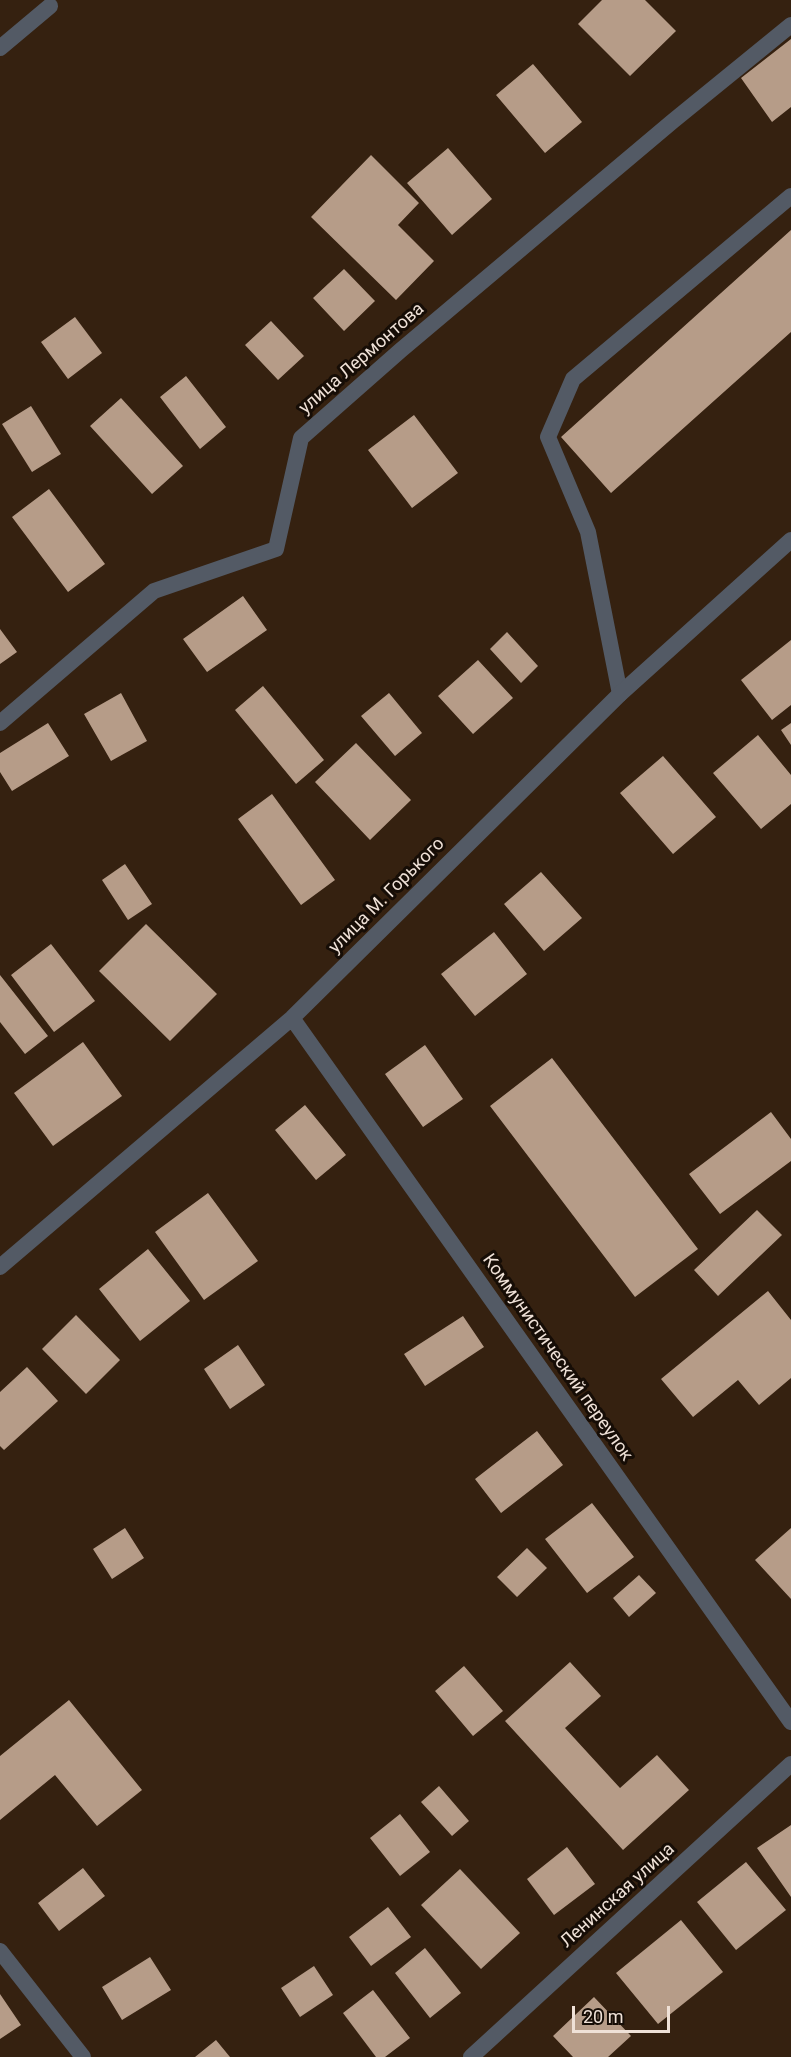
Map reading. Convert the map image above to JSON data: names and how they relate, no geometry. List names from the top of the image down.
{
  "streets": {
    "street": [
      "улица Лермонтова",
      "улица М. Горького",
      "Коммунистический переулок",
      "Ленинская улица"
    ]
  },
  "crossings": [
    ["улица М. Горького", "Коммунистический переулок"]
  ],
  "scale_bar": "20 m"
}
